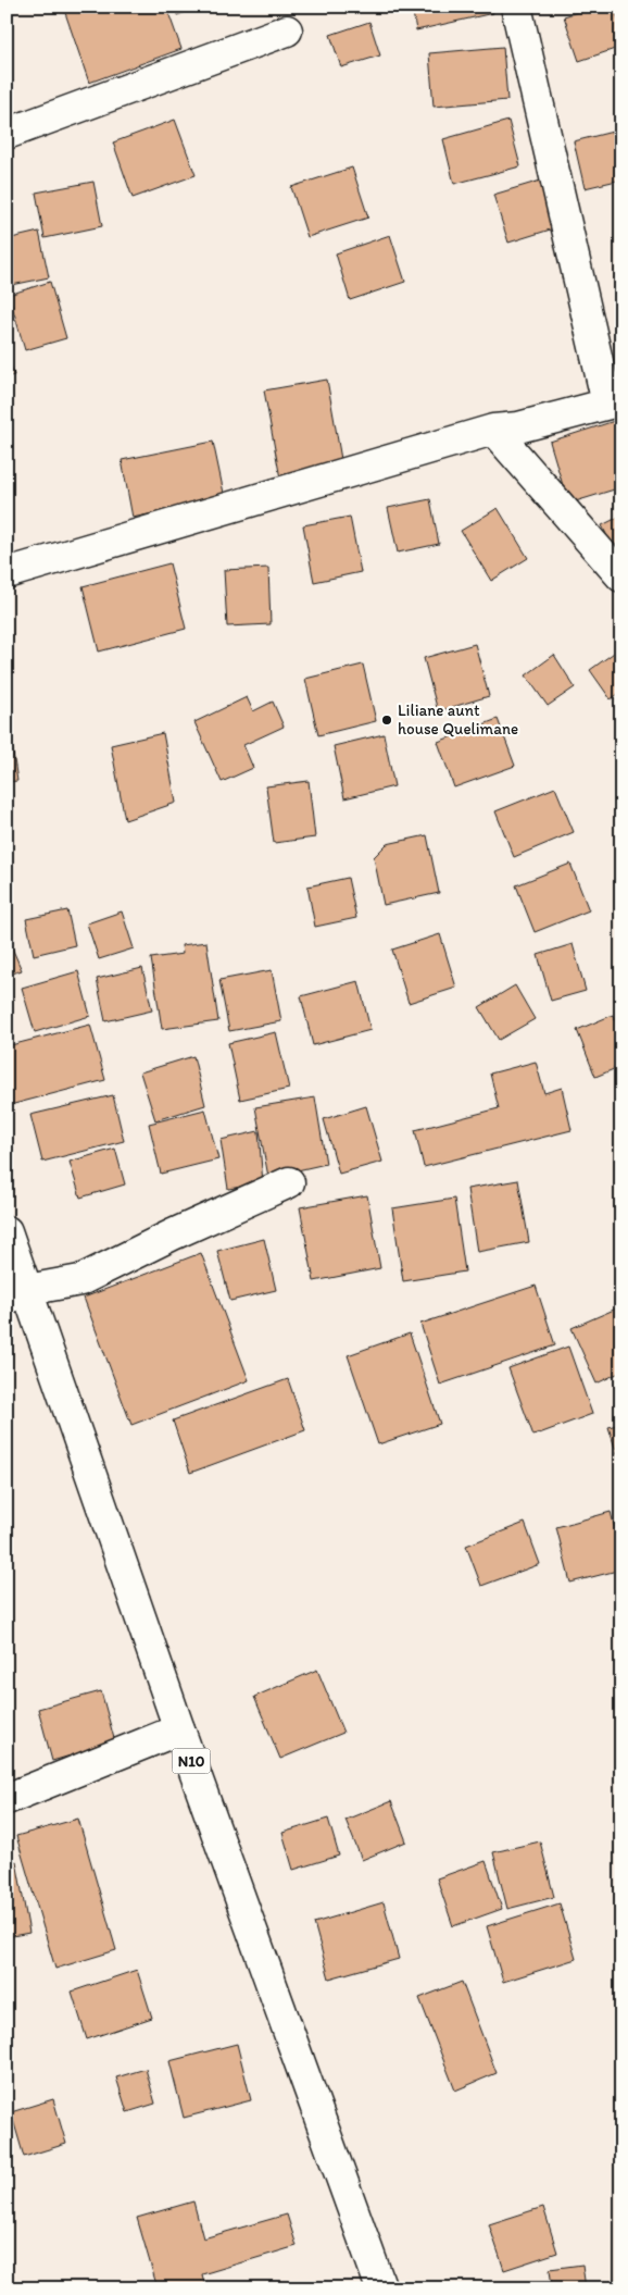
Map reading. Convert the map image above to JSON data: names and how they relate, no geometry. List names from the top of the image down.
{
  "streets": {
    "street": ["N10"]
  },
  "places": ["Liliane aunt house Quelimane"]
}
